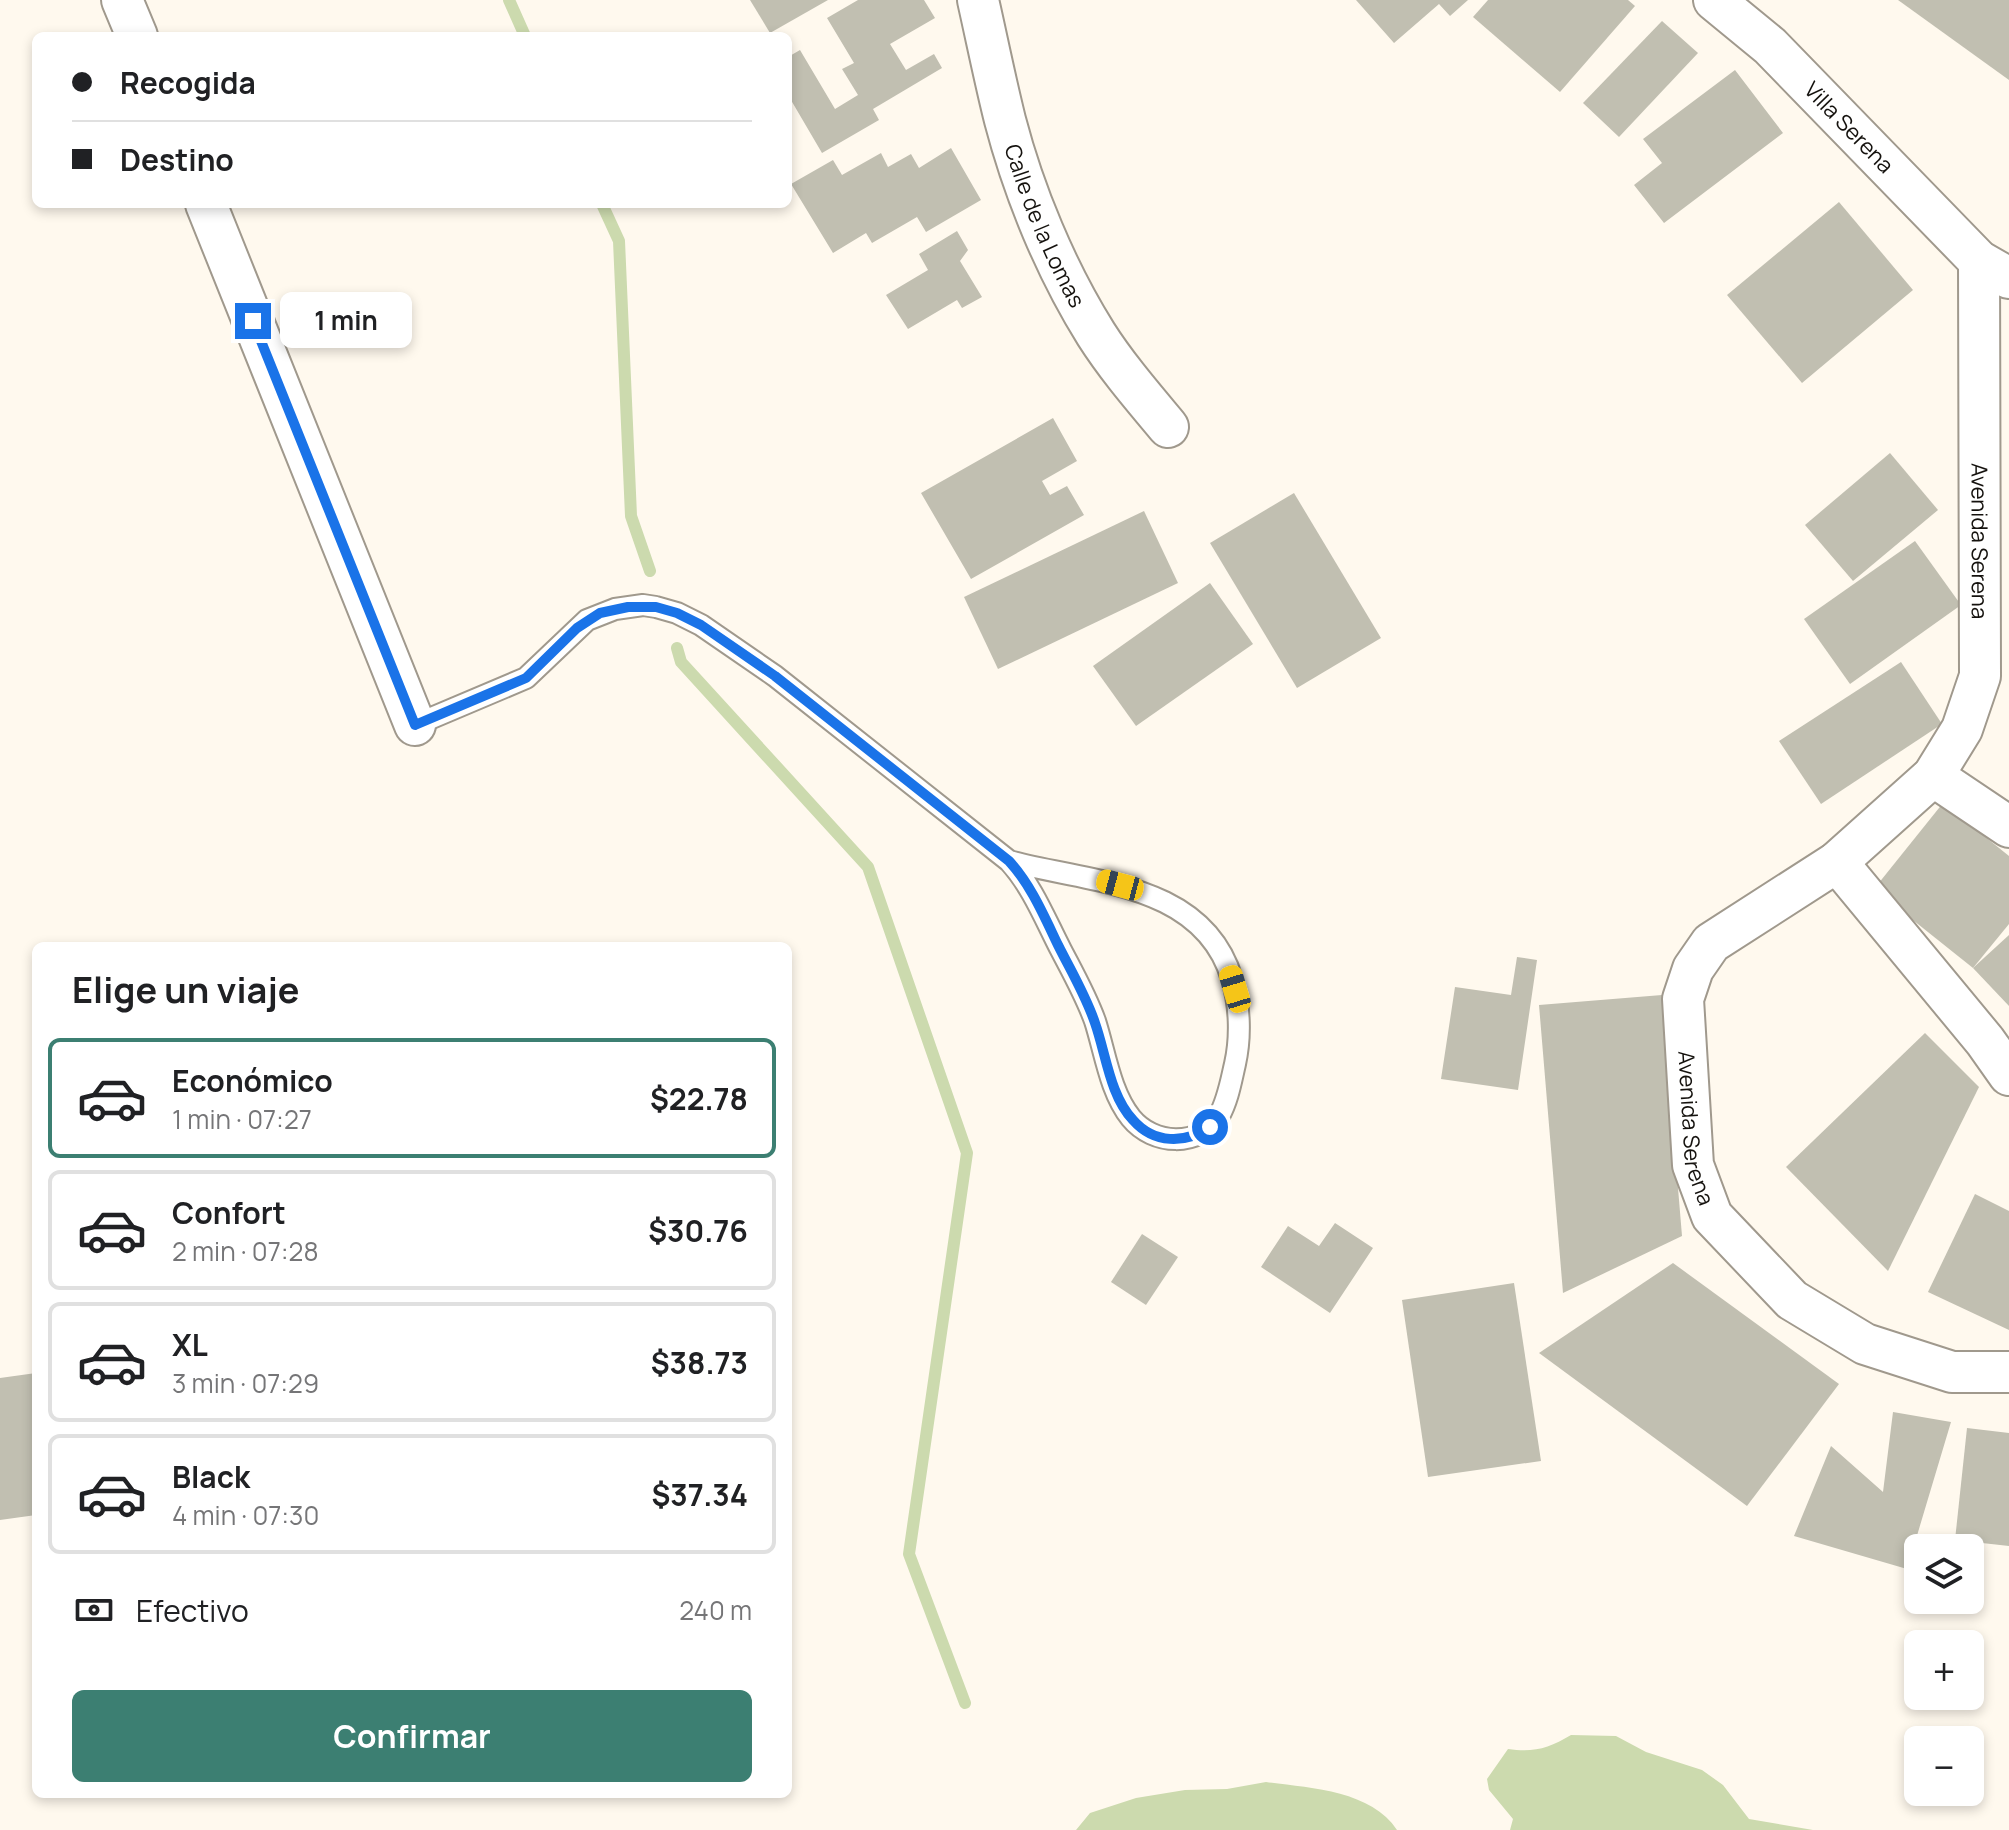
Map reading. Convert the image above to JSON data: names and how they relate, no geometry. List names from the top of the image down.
{
  "streets": {
    "street": ["Villa Serena", "Calle de la Lomas", "Avenida Serena"]
  },
  "crossings": [
    ["Villa Serena", "Avenida Serena"]
  ],
  "page": {
    "banner": ["Recogida", "Destino"],
    "bubble": "1 min",
    "heading": "Elige un viaje",
    "list": [
      {
        "name": "Económico",
        "note": "1 min · 07:27",
        "value": "$22.78"
      },
      {
        "name": "Confort",
        "note": "2 min · 07:28",
        "value": "$30.76"
      },
      {
        "name": "XL",
        "note": "3 min · 07:29",
        "value": "$38.73"
      },
      {
        "name": "Black",
        "note": "4 min · 07:30",
        "value": "$37.34"
      }
    ],
    "map_buttons": ["+", "−"],
    "pay": ["Efectivo", "240 m"],
    "buttons": "Confirmar"
  }
}
